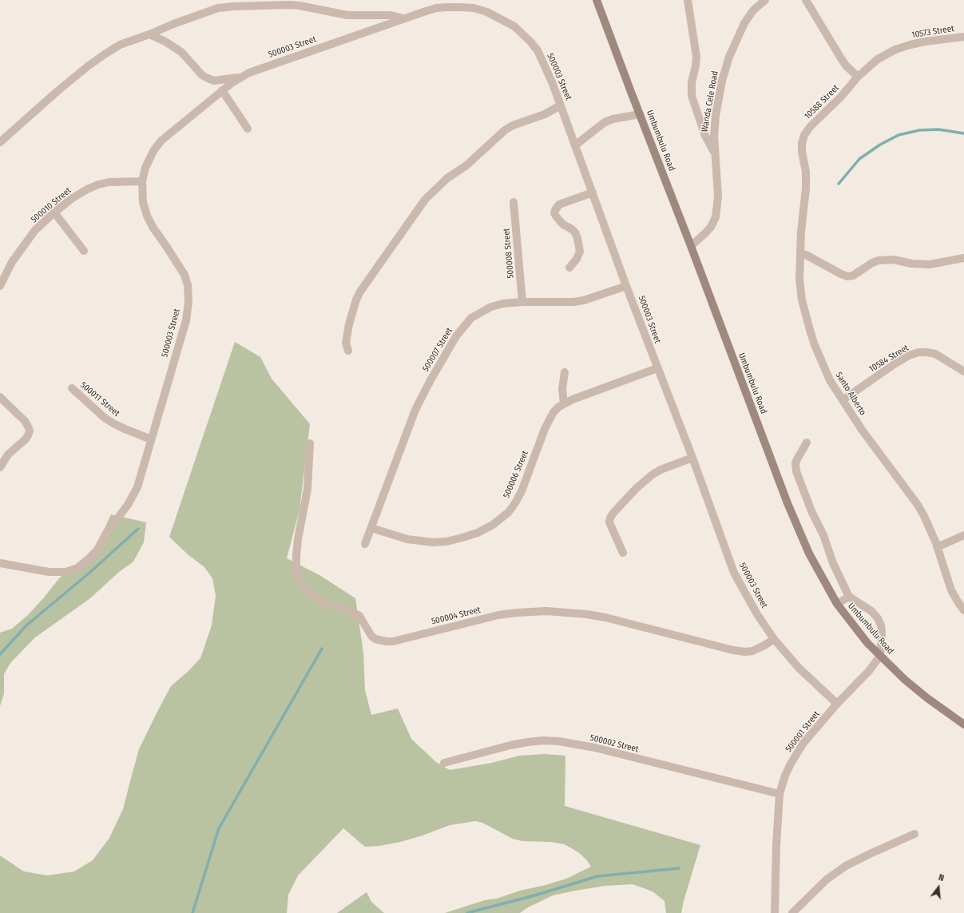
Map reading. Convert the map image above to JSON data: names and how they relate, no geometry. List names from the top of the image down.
{
  "streets": {
    "main road": ["Umbumbulu Road"],
    "street": [
      "10573 Street",
      "500003 Street",
      "Wanda Cele Road",
      "10588 Street",
      "500010 Street",
      "500008 Street",
      "500007 Street",
      "10584 Street",
      "Santo Alberto",
      "500011 Street",
      "500006 Street",
      "500004 Street",
      "500001 Street",
      "500002 Street"
    ]
  },
  "crossings": [
    ["10573 Street", "10588 Street"],
    ["500003 Street", "500010 Street"],
    ["500003 Street", "500007 Street"],
    ["500003 Street", "500011 Street"],
    ["500003 Street", "500006 Street"],
    ["500003 Street", "500004 Street"],
    ["500003 Street", "500001 Street"],
    ["Wanda Cele Road", "Umbumbulu Road"],
    ["10588 Street", "Santo Alberto"],
    ["Umbumbulu Road", "500001 Street"],
    ["500008 Street", "500007 Street"],
    ["500007 Street", "500006 Street"],
    ["10584 Street", "Santo Alberto"],
    ["500001 Street", "500002 Street"]
  ],
  "north": "top"
}
